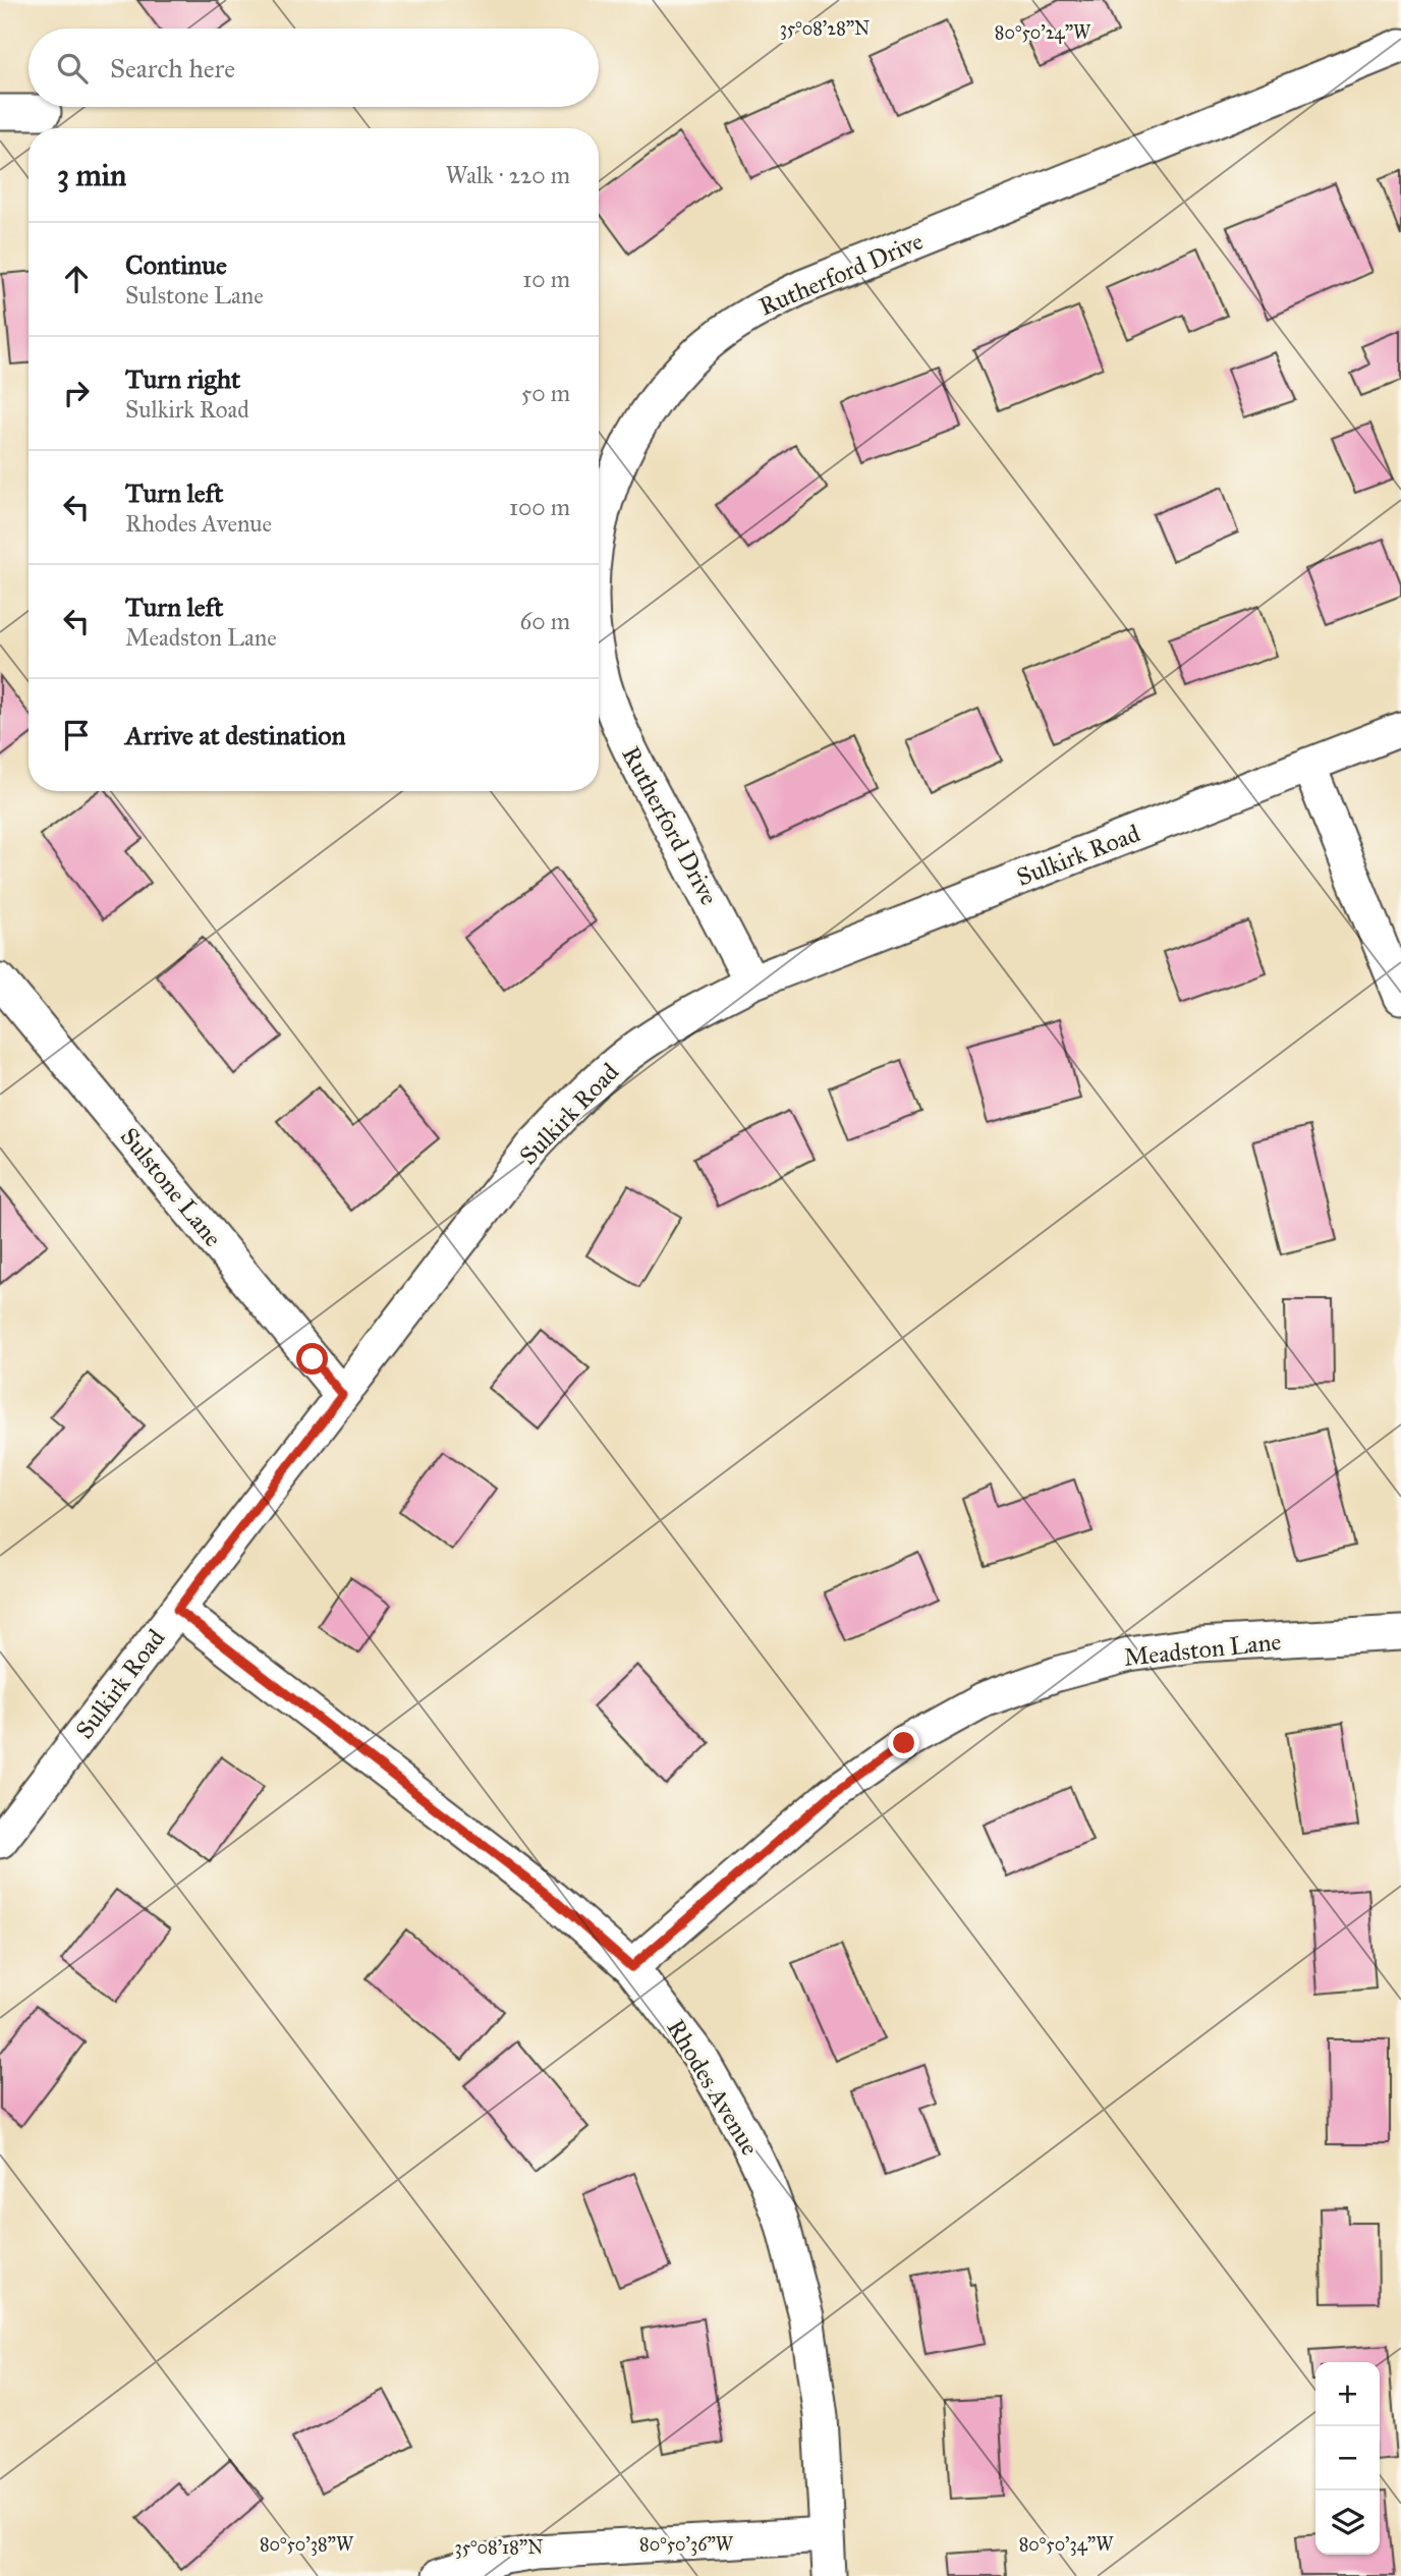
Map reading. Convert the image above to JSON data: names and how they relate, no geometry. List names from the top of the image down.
{
  "streets": {
    "street": [
      "Rutherford Drive",
      "Sulkirk Road",
      "Sulstone Lane",
      "Meadston Lane",
      "Rhodes Avenue"
    ]
  },
  "crossings": [
    ["Rutherford Drive", "Sulkirk Road"],
    ["Sulkirk Road", "Sulstone Lane"],
    ["Sulkirk Road", "Rhodes Avenue"],
    ["Meadston Lane", "Rhodes Avenue"]
  ],
  "page": {
    "search": "Search here",
    "heading": ["3 min", "Walk · 220 m"],
    "list": [
      ["Continue", "Sulstone Lane", "10 m"],
      ["Turn right", "Sulkirk Road", "50 m"],
      ["Turn left", "Rhodes Avenue", "100 m"],
      ["Turn left", "Meadston Lane", "60 m"],
      "Arrive at destination"
    ],
    "map_buttons": ["+", "−"]
  },
  "coordinates": [
    "35°08'28\"N",
    "80°50'24\"W",
    "80°50'38\"W",
    "80°50'36\"W",
    "80°50'34\"W",
    "35°08'18\"N"
  ]
}
